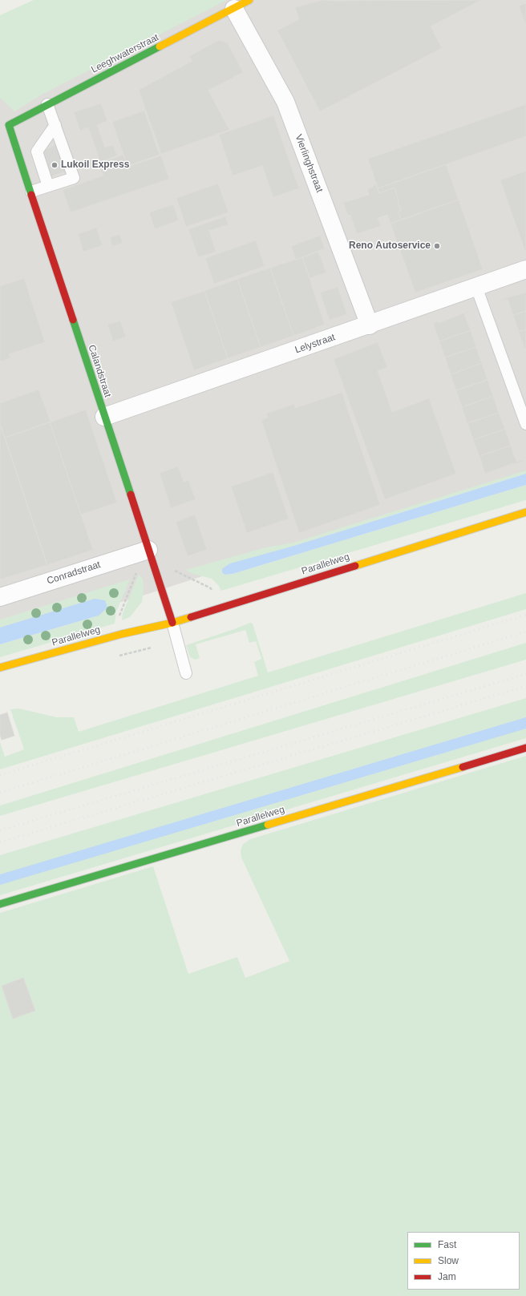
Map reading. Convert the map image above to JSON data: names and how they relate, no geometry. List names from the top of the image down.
{
  "streets": {
    "street": [
      "Leeghwaterstraat",
      "Vierlinghstraat",
      "Lelystraat",
      "Calandstraat",
      "Parallelweg",
      "Conradstraat"
    ]
  },
  "crossings": [
    ["Leeghwaterstraat", "Vierlinghstraat"],
    ["Leeghwaterstraat", "Calandstraat"],
    ["Vierlinghstraat", "Lelystraat"],
    ["Lelystraat", "Calandstraat"],
    ["Calandstraat", "Parallelweg"],
    ["Calandstraat", "Conradstraat"]
  ],
  "places": ["Lukoil Express", "Reno Autoservice"],
  "legend": ["Fast", "Slow", "Jam"]
}
